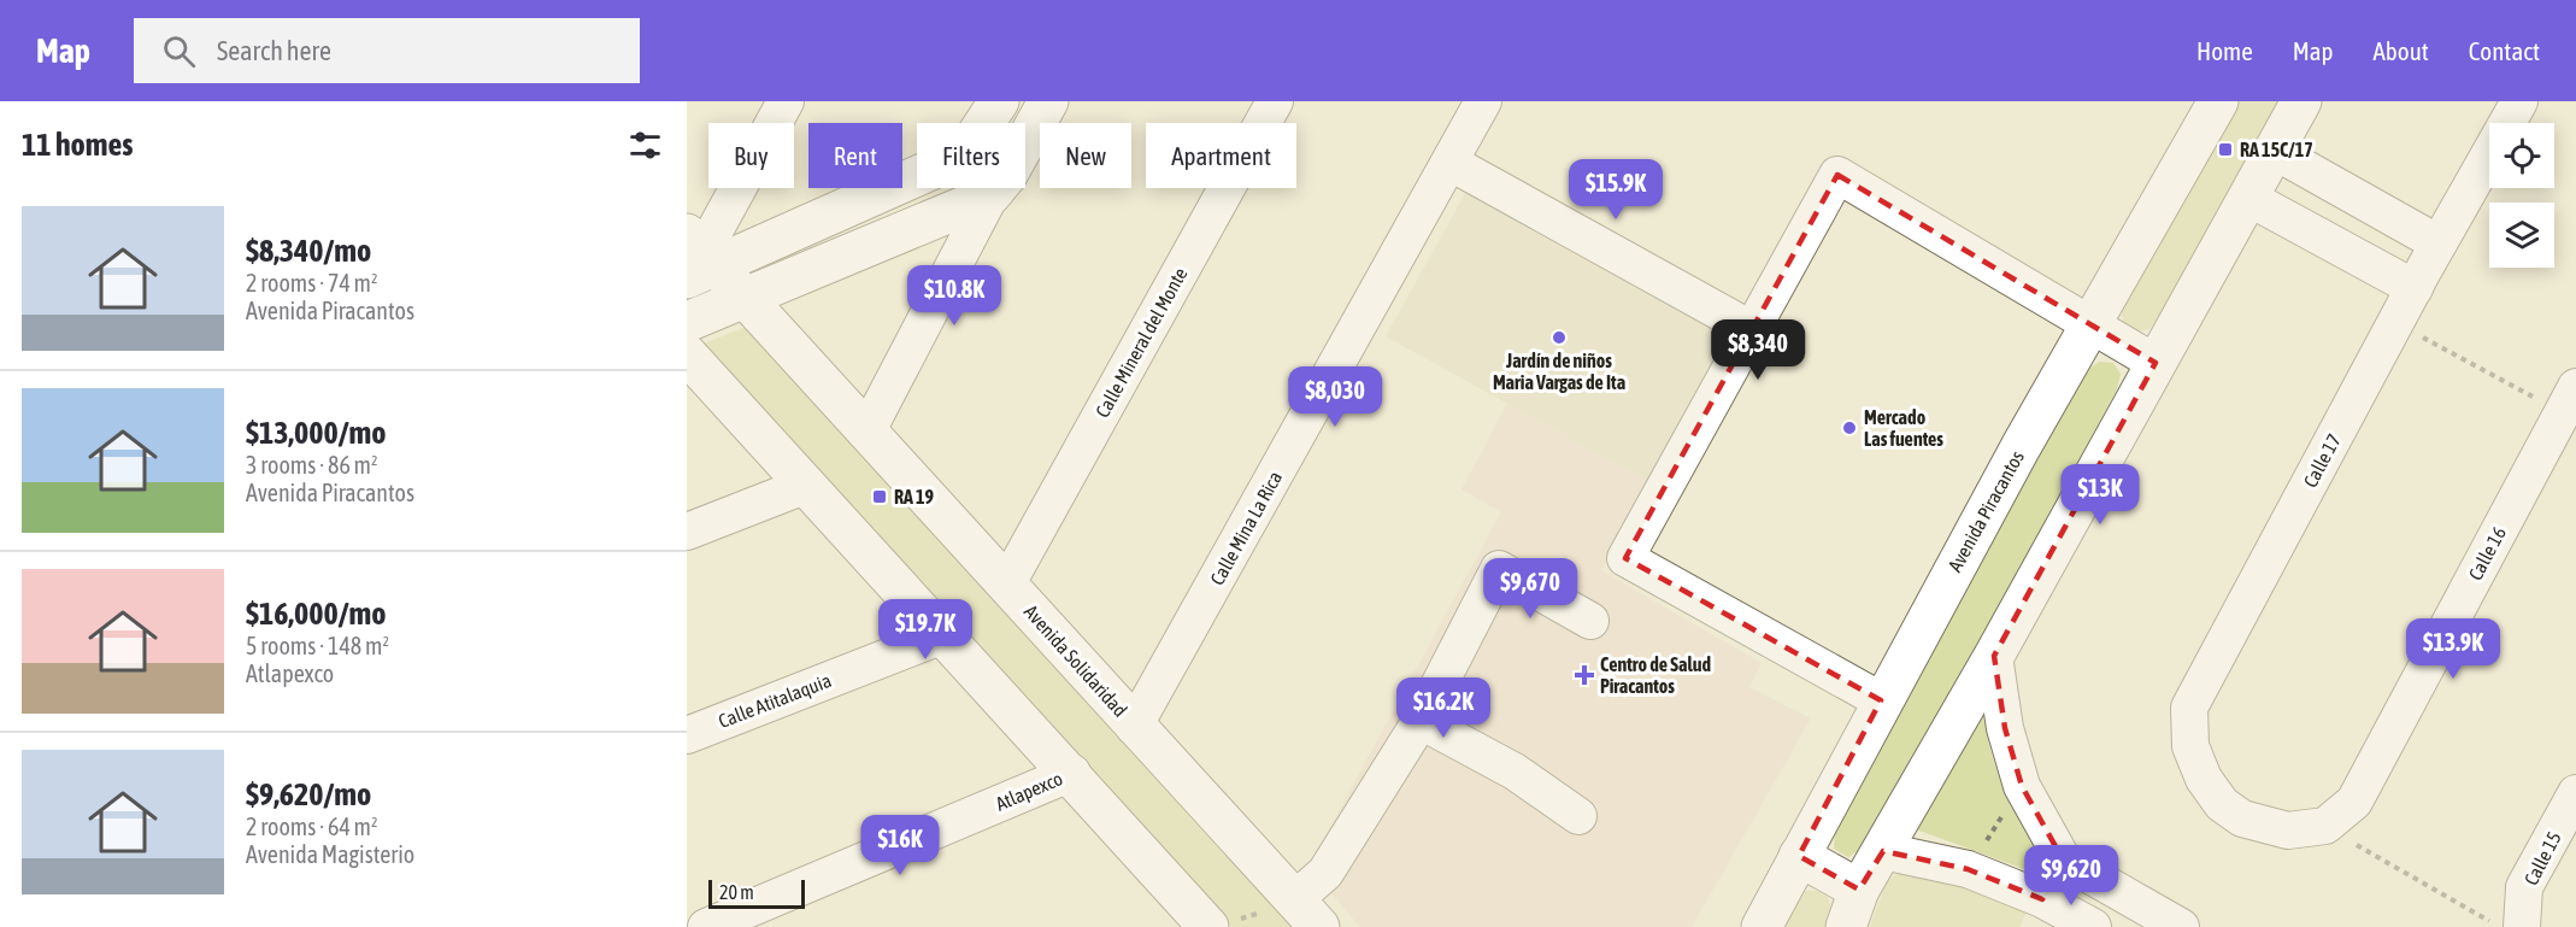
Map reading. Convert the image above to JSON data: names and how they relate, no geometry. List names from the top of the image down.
{
  "streets": {
    "street": [
      "Calle Mineral del Monte",
      "Calle 17",
      "Avenida Piracantos",
      "Calle Mina La Rica",
      "Calle 16",
      "Avenida Solidaridad",
      "Calle Atitalaquia",
      "Atlapexco",
      "Calle 15"
    ]
  },
  "crossings": [
    ["Calle Mineral del Monte", "Avenida Solidaridad"],
    ["Calle 17", "Calle 16"],
    ["Calle Mina La Rica", "Avenida Solidaridad"]
  ],
  "places": {
    "transit": ["RA 15C/17", "RA 19"],
    "other": ["Jardín de niños Maria Vargas de Ita", "Mercado Las fuentes"],
    "health": ["Centro de Salud Piracantos"]
  },
  "scale_bar": "20 m",
  "page": {
    "header": "Map",
    "search": "Search here",
    "nav": [
      "Home",
      "Map",
      "About",
      "Contact"
    ],
    "heading": "11 homes",
    "chip": [
      "Buy",
      "Rent",
      "Filters",
      "New",
      "Apartment"
    ],
    "price": [
      "$15.9K",
      "$10.8K",
      "$8,340",
      "$8,030",
      "$13K",
      "$9,670",
      "$19.7K",
      "$13.9K",
      "$16.2K",
      "$16K",
      "$9,620"
    ],
    "list": [
      {
        "name": "$8,340/mo",
        "note": "2 rooms · 74 m² · Avenida Piracantos"
      },
      {
        "name": "$13,000/mo",
        "note": "3 rooms · 86 m² · Avenida Piracantos"
      },
      {
        "name": "$16,000/mo",
        "note": "5 rooms · 148 m² · Atlapexco"
      },
      {
        "name": "$9,620/mo",
        "note": "2 rooms · 64 m² · Avenida Magisterio"
      }
    ],
    "scale": "20 m"
  }
}
